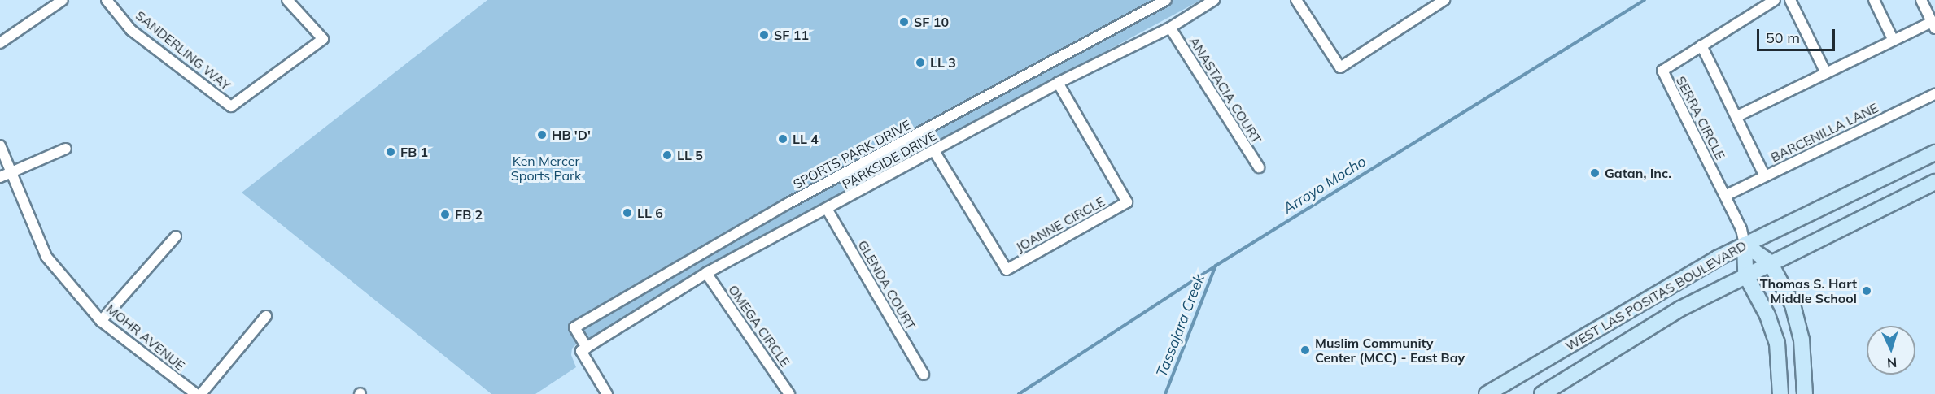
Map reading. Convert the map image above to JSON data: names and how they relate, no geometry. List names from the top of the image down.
{
  "streets": {
    "main road": ["WEST LAS POSITAS BOULEVARD"],
    "street": [
      "SANDERLING WAY",
      "ANASTACIA COURT",
      "SERRA CIRCLE",
      "BARCENILLA LANE",
      "SPORTS PARK DRIVE",
      "PARKSIDE DRIVE",
      "JOANNE CIRCLE",
      "GLENDA COURT",
      "OMEGA CIRCLE",
      "MOHR AVENUE"
    ]
  },
  "crossings": [
    ["ANASTACIA COURT", "PARKSIDE DRIVE"],
    ["SERRA CIRCLE", "BARCENILLA LANE"],
    ["SERRA CIRCLE", "WEST LAS POSITAS BOULEVARD"],
    ["SPORTS PARK DRIVE", "PARKSIDE DRIVE"],
    ["PARKSIDE DRIVE", "JOANNE CIRCLE"],
    ["PARKSIDE DRIVE", "GLENDA COURT"],
    ["PARKSIDE DRIVE", "OMEGA CIRCLE"]
  ],
  "water": ["Arroyo Mocho", "Tassajara Creek"],
  "parks": ["Ken Mercer Sports Park"],
  "places": [
    "SF 10",
    "SF 11",
    "LL 3",
    "HB 'D'",
    "LL 4",
    "FB 1",
    "LL 5",
    "Gatan, Inc.",
    "LL 6",
    "FB 2",
    "Thomas S. Hart Middle School",
    "Muslim Community Center (MCC) - East Bay"
  ],
  "scale_bar": "50 m",
  "north": "bottom"
}
